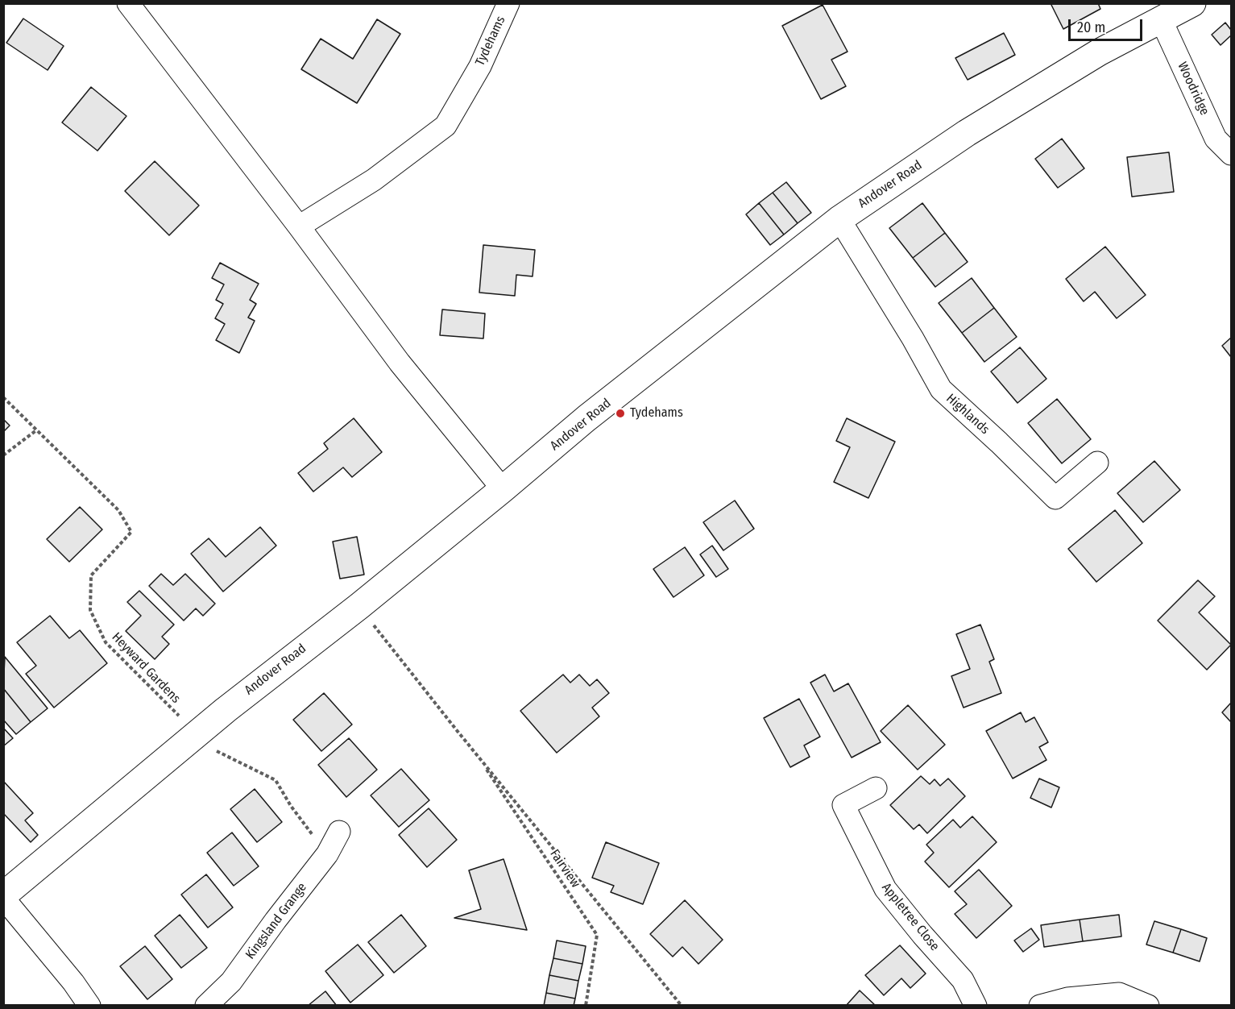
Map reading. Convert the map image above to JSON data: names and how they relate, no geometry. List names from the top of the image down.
{
  "streets": {
    "main road": ["Andover Road"],
    "street": [
      "Tydehams",
      "Woodridge",
      "Highlands",
      "Appletree Close",
      "Kingsland Grange"
    ],
    "path": ["Heyward Gardens", "Fairview"]
  },
  "crossings": [
    ["Woodridge", "Andover Road"],
    ["Andover Road", "Highlands"],
    ["Andover Road", "Heyward Gardens"]
  ],
  "places": ["Tydehams"],
  "scale_bar": "20 m"
}
